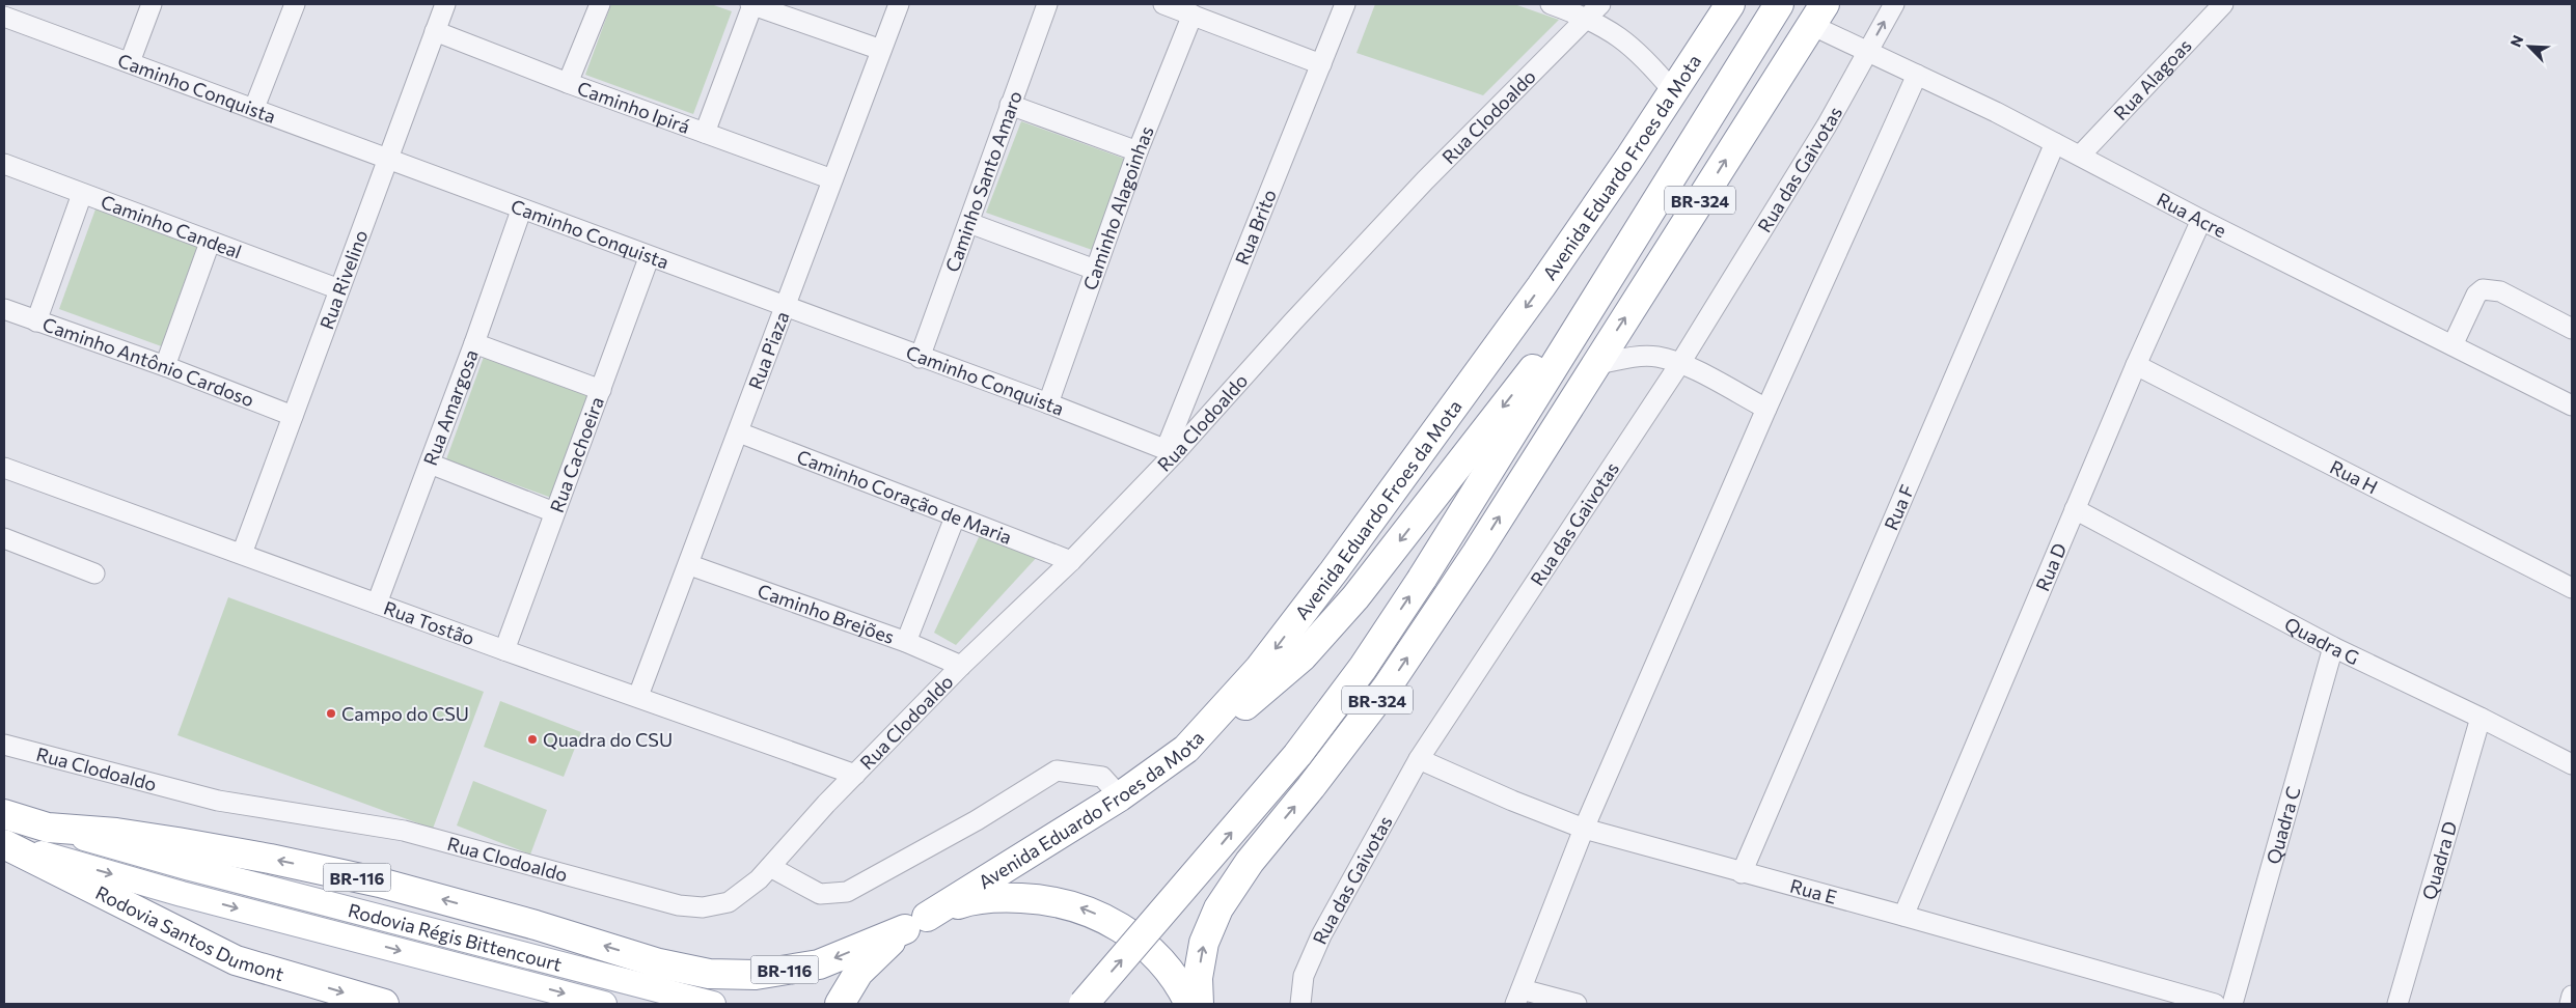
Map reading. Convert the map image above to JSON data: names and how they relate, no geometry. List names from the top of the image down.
{
  "streets": {
    "highway": [
      "Avenida Eduardo Froes da Mota",
      "BR-324",
      "BR-116",
      "Rodovia Santos Dumont"
    ],
    "main road": ["Rodovia Régis Bittencourt"],
    "street": [
      "Rua Alagoas",
      "Caminho Conquista",
      "Caminho Ipirá",
      "Rua Clodoaldo",
      "Rua das Gaivotas",
      "Caminho Santo Amaro",
      "Caminho Alagoinhas",
      "Rua Acre",
      "Caminho Candeal",
      "Rua Brito",
      "Rua Rivelino",
      "Rua Piaza",
      "Caminho Antônio Cardoso",
      "Rua Amargosa",
      "Rua Cachoeira",
      "Rua H",
      "Caminho Coração de Maria",
      "Rua F",
      "Rua D",
      "Caminho Brejões",
      "Rua Tostão",
      "Quadra G",
      "Quadra C",
      "Quadra D",
      "Rua E"
    ]
  },
  "crossings": [
    ["Rua Alagoas", "Rua Acre"],
    ["Caminho Conquista", "Rua Clodoaldo"],
    ["Caminho Conquista", "Caminho Santo Amaro"],
    ["Caminho Conquista", "Caminho Alagoinhas"],
    ["Caminho Conquista", "Rua Brito"],
    ["Caminho Conquista", "Rua Rivelino"],
    ["Caminho Conquista", "Rua Piaza"],
    ["Caminho Conquista", "Rua Amargosa"],
    ["Caminho Conquista", "Rua Cachoeira"],
    ["Caminho Ipirá", "Rua Rivelino"],
    ["Caminho Ipirá", "Rua Piaza"],
    ["Rua Clodoaldo", "Rua Brito"],
    ["Rua Clodoaldo", "Caminho Coração de Maria"],
    ["Rua Clodoaldo", "Caminho Brejões"],
    ["Rua Clodoaldo", "Rua Tostão"],
    ["Avenida Eduardo Froes da Mota", "BR-324"],
    ["Avenida Eduardo Froes da Mota", "BR-116"],
    ["Rua das Gaivotas", "Rua Acre"],
    ["Rua das Gaivotas", "Rua E"],
    ["BR-324", "Rua Acre"],
    ["Rua Acre", "Rua F"],
    ["Rua Acre", "Rua D"],
    ["Caminho Candeal", "Rua Rivelino"],
    ["Rua Rivelino", "Caminho Antônio Cardoso"],
    ["Rua Rivelino", "Rua Tostão"],
    ["Rua Piaza", "Caminho Coração de Maria"],
    ["Rua Piaza", "Caminho Brejões"],
    ["Rua Piaza", "Rua Tostão"],
    ["Rua Amargosa", "Rua Tostão"],
    ["Rua Cachoeira", "Rua Tostão"],
    ["Rua H", "Rua D"],
    ["Rua F", "Rua E"],
    ["Rua D", "Quadra G"],
    ["Rua D", "Rua E"],
    ["Quadra G", "Quadra C"],
    ["Quadra G", "Quadra D"],
    ["BR-116", "Rodovia Régis Bittencourt"],
    ["Rodovia Santos Dumont", "Rodovia Régis Bittencourt"]
  ],
  "places": ["Campo do CSU", "Quadra do CSU"],
  "north": "top left"
}
